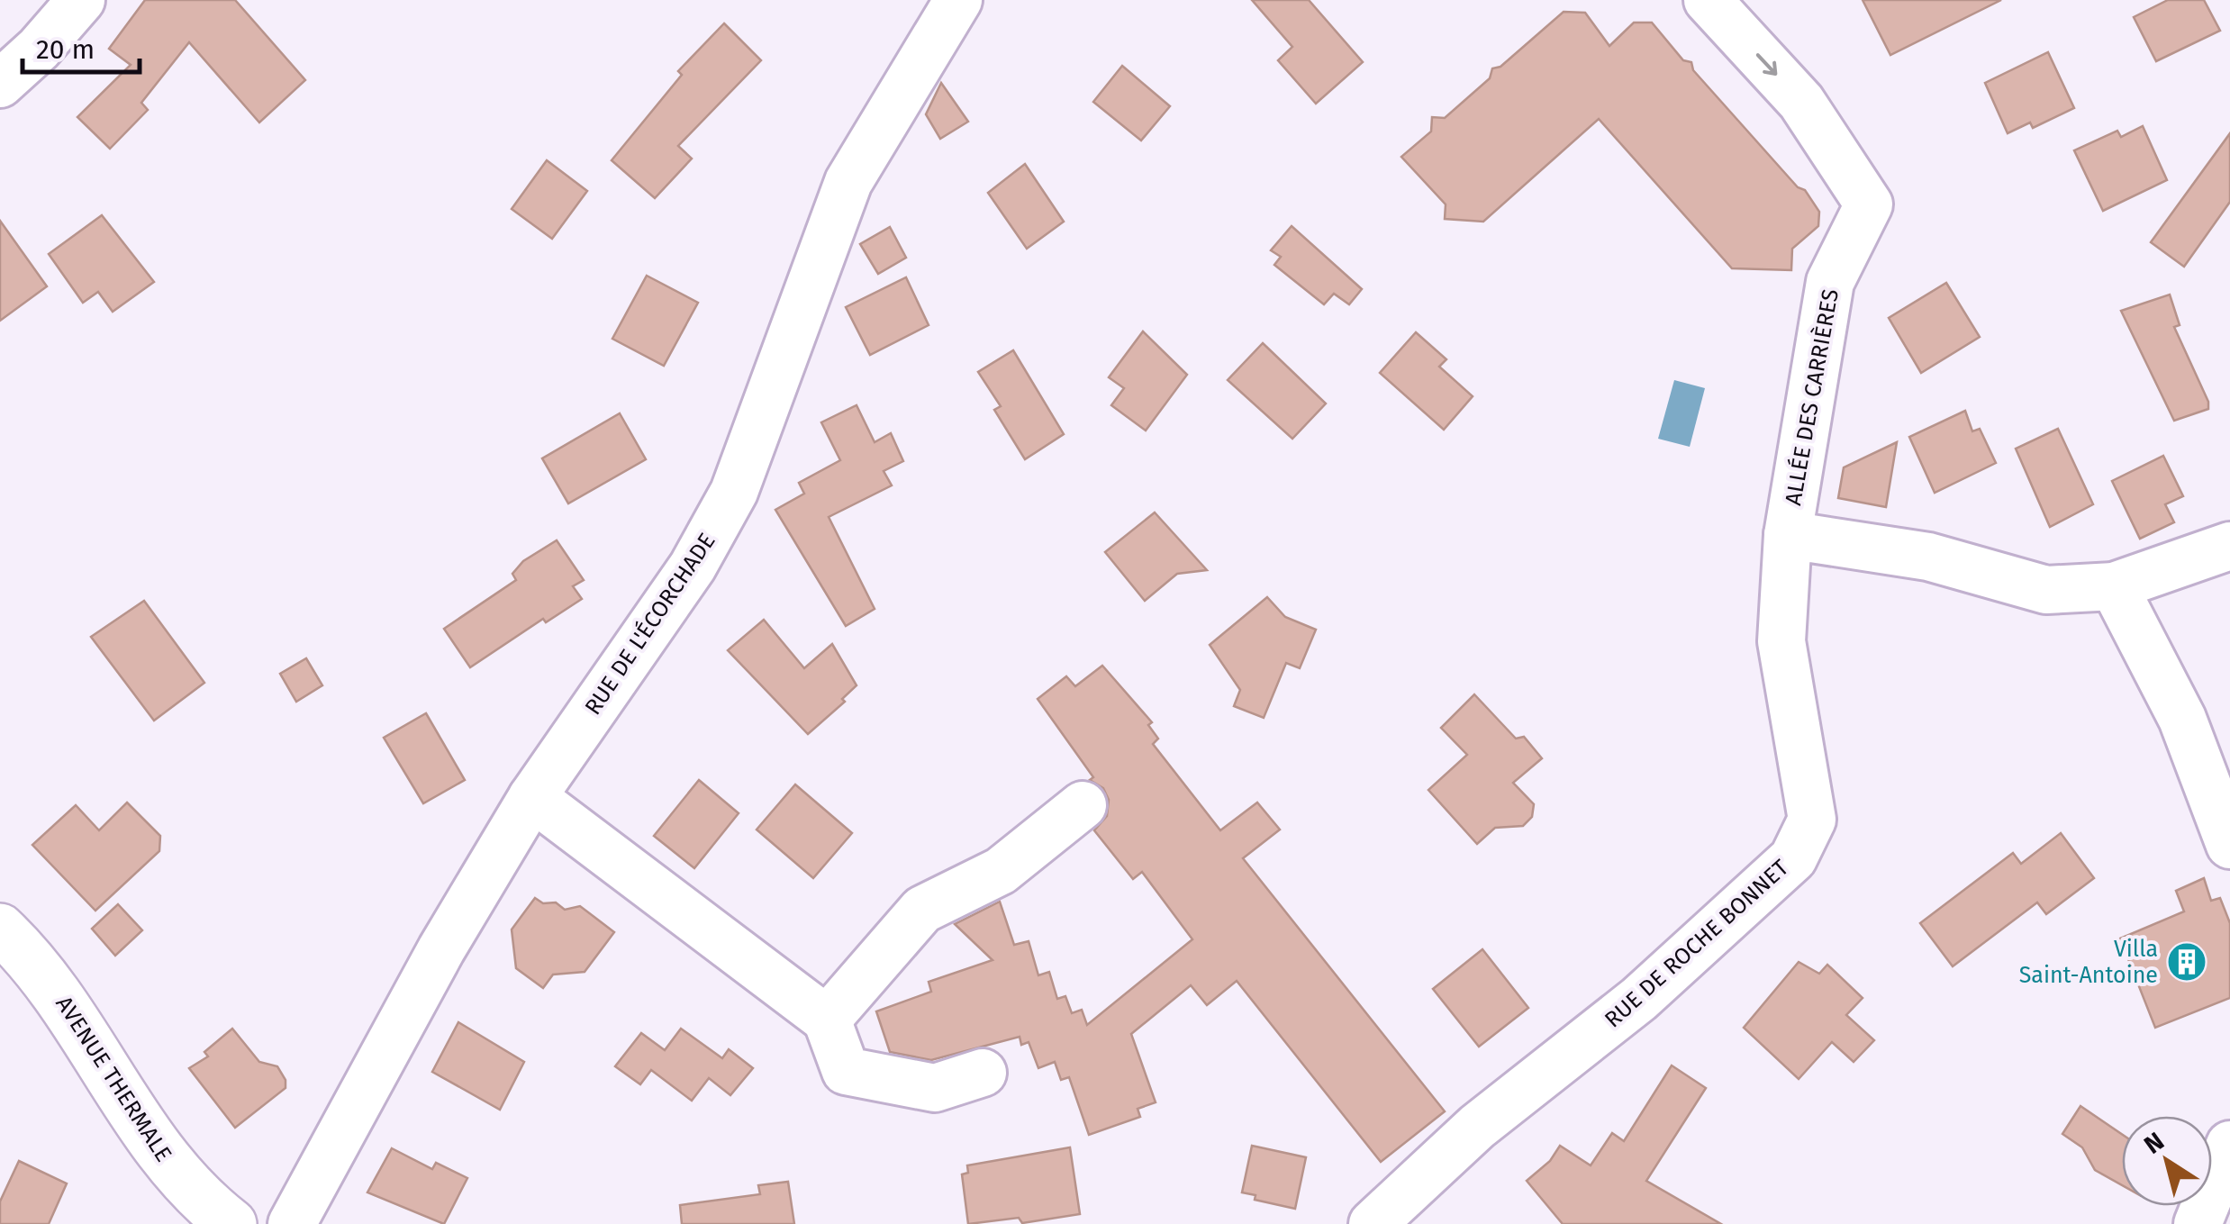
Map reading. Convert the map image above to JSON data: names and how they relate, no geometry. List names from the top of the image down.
{
  "streets": {
    "main road": ["AVENUE THERMALE"],
    "street": ["ALLÉE DES CARRIÈRES", "RUE DE L'ÉCORCHADE", "RUE DE ROCHE BONNET"]
  },
  "crossings": [
    ["ALLÉE DES CARRIÈRES", "RUE DE ROCHE BONNET"]
  ],
  "one_way": ["ALLÉE DES CARRIÈRES"],
  "places": {
    "building": ["Villa Saint-Antoine"]
  },
  "scale_bar": "20 m",
  "north": "top left"
}
